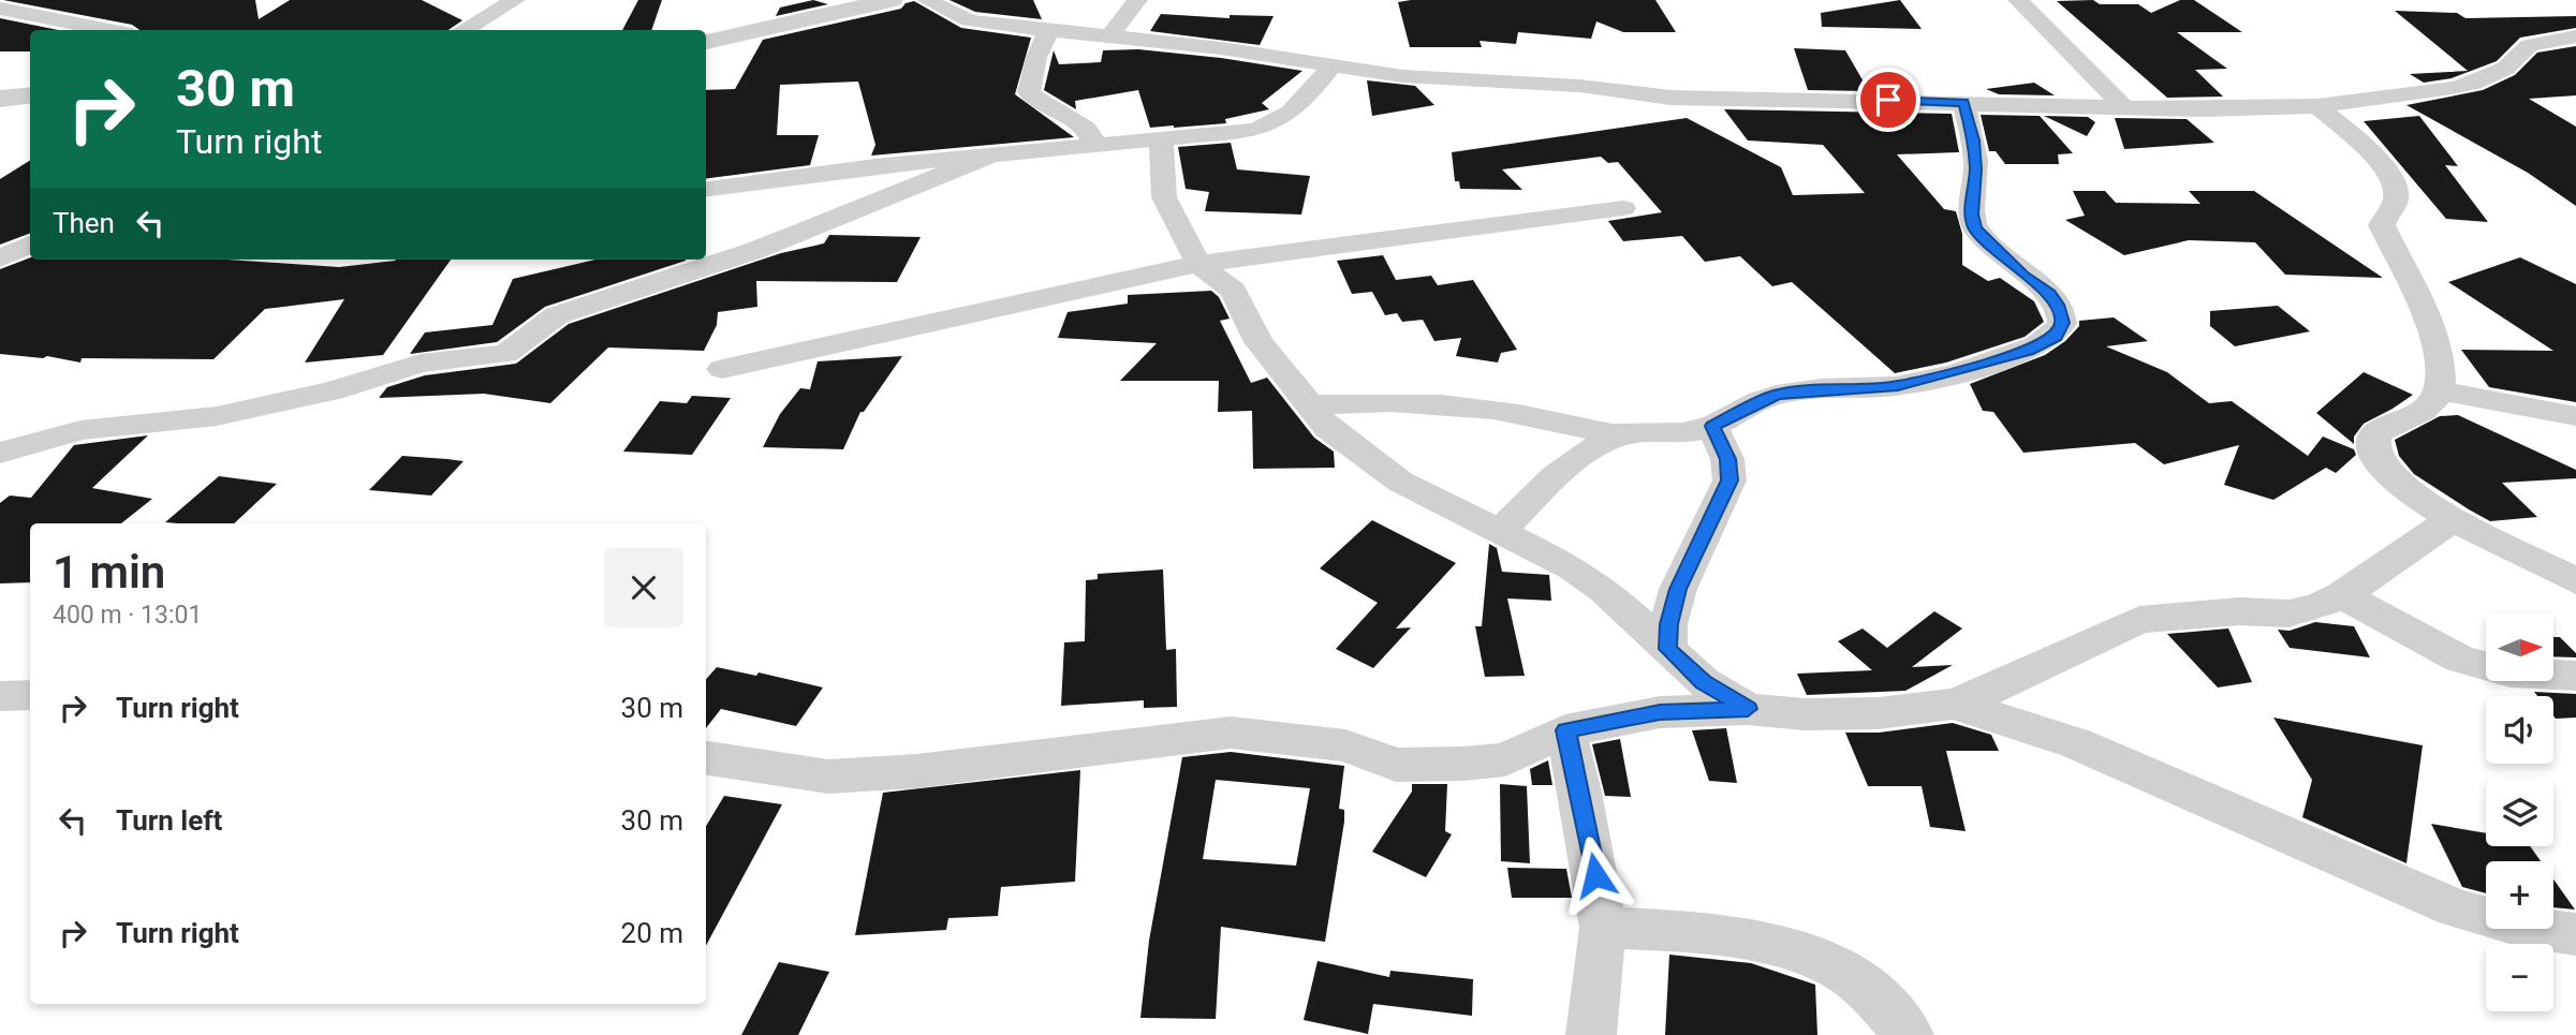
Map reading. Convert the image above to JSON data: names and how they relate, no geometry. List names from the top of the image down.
{
  "north": "right",
  "page": {
    "turn": ["30 m", "Turn right"],
    "then": "Then",
    "heading": ["1 min", "400 m · 13:01"],
    "map_buttons": ["+", "−"],
    "list": [
      {
        "name": "Turn right",
        "value": "30 m"
      },
      {
        "name": "Turn left",
        "value": "30 m"
      },
      {
        "name": "Turn right",
        "value": "20 m"
      }
    ]
  }
}
